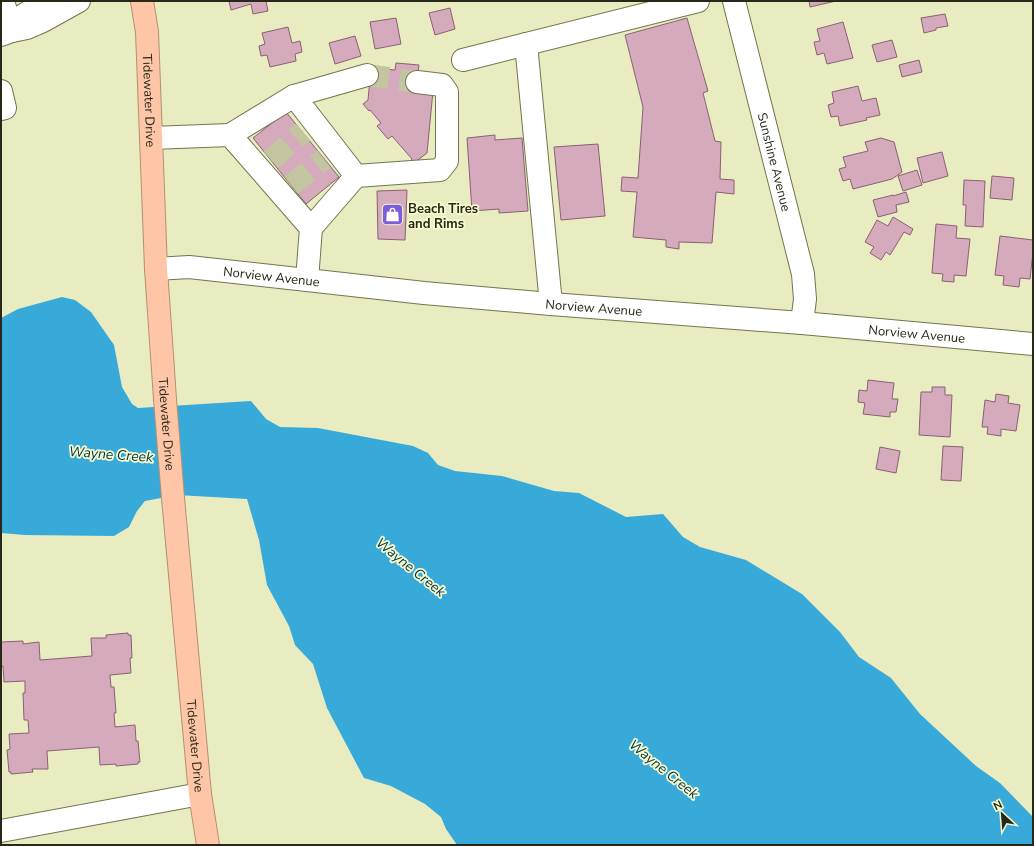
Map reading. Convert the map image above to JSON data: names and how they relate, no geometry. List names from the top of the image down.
{
  "streets": {
    "highway": ["Tidewater Drive"],
    "street": ["Sunshine Avenue", "Norview Avenue"]
  },
  "crossings": [
    ["Tidewater Drive", "Norview Avenue"],
    ["Sunshine Avenue", "Norview Avenue"]
  ],
  "water": ["Wayne Creek"],
  "places": {
    "shop": ["Beach Tires and Rims"]
  },
  "north": "top left"
}
